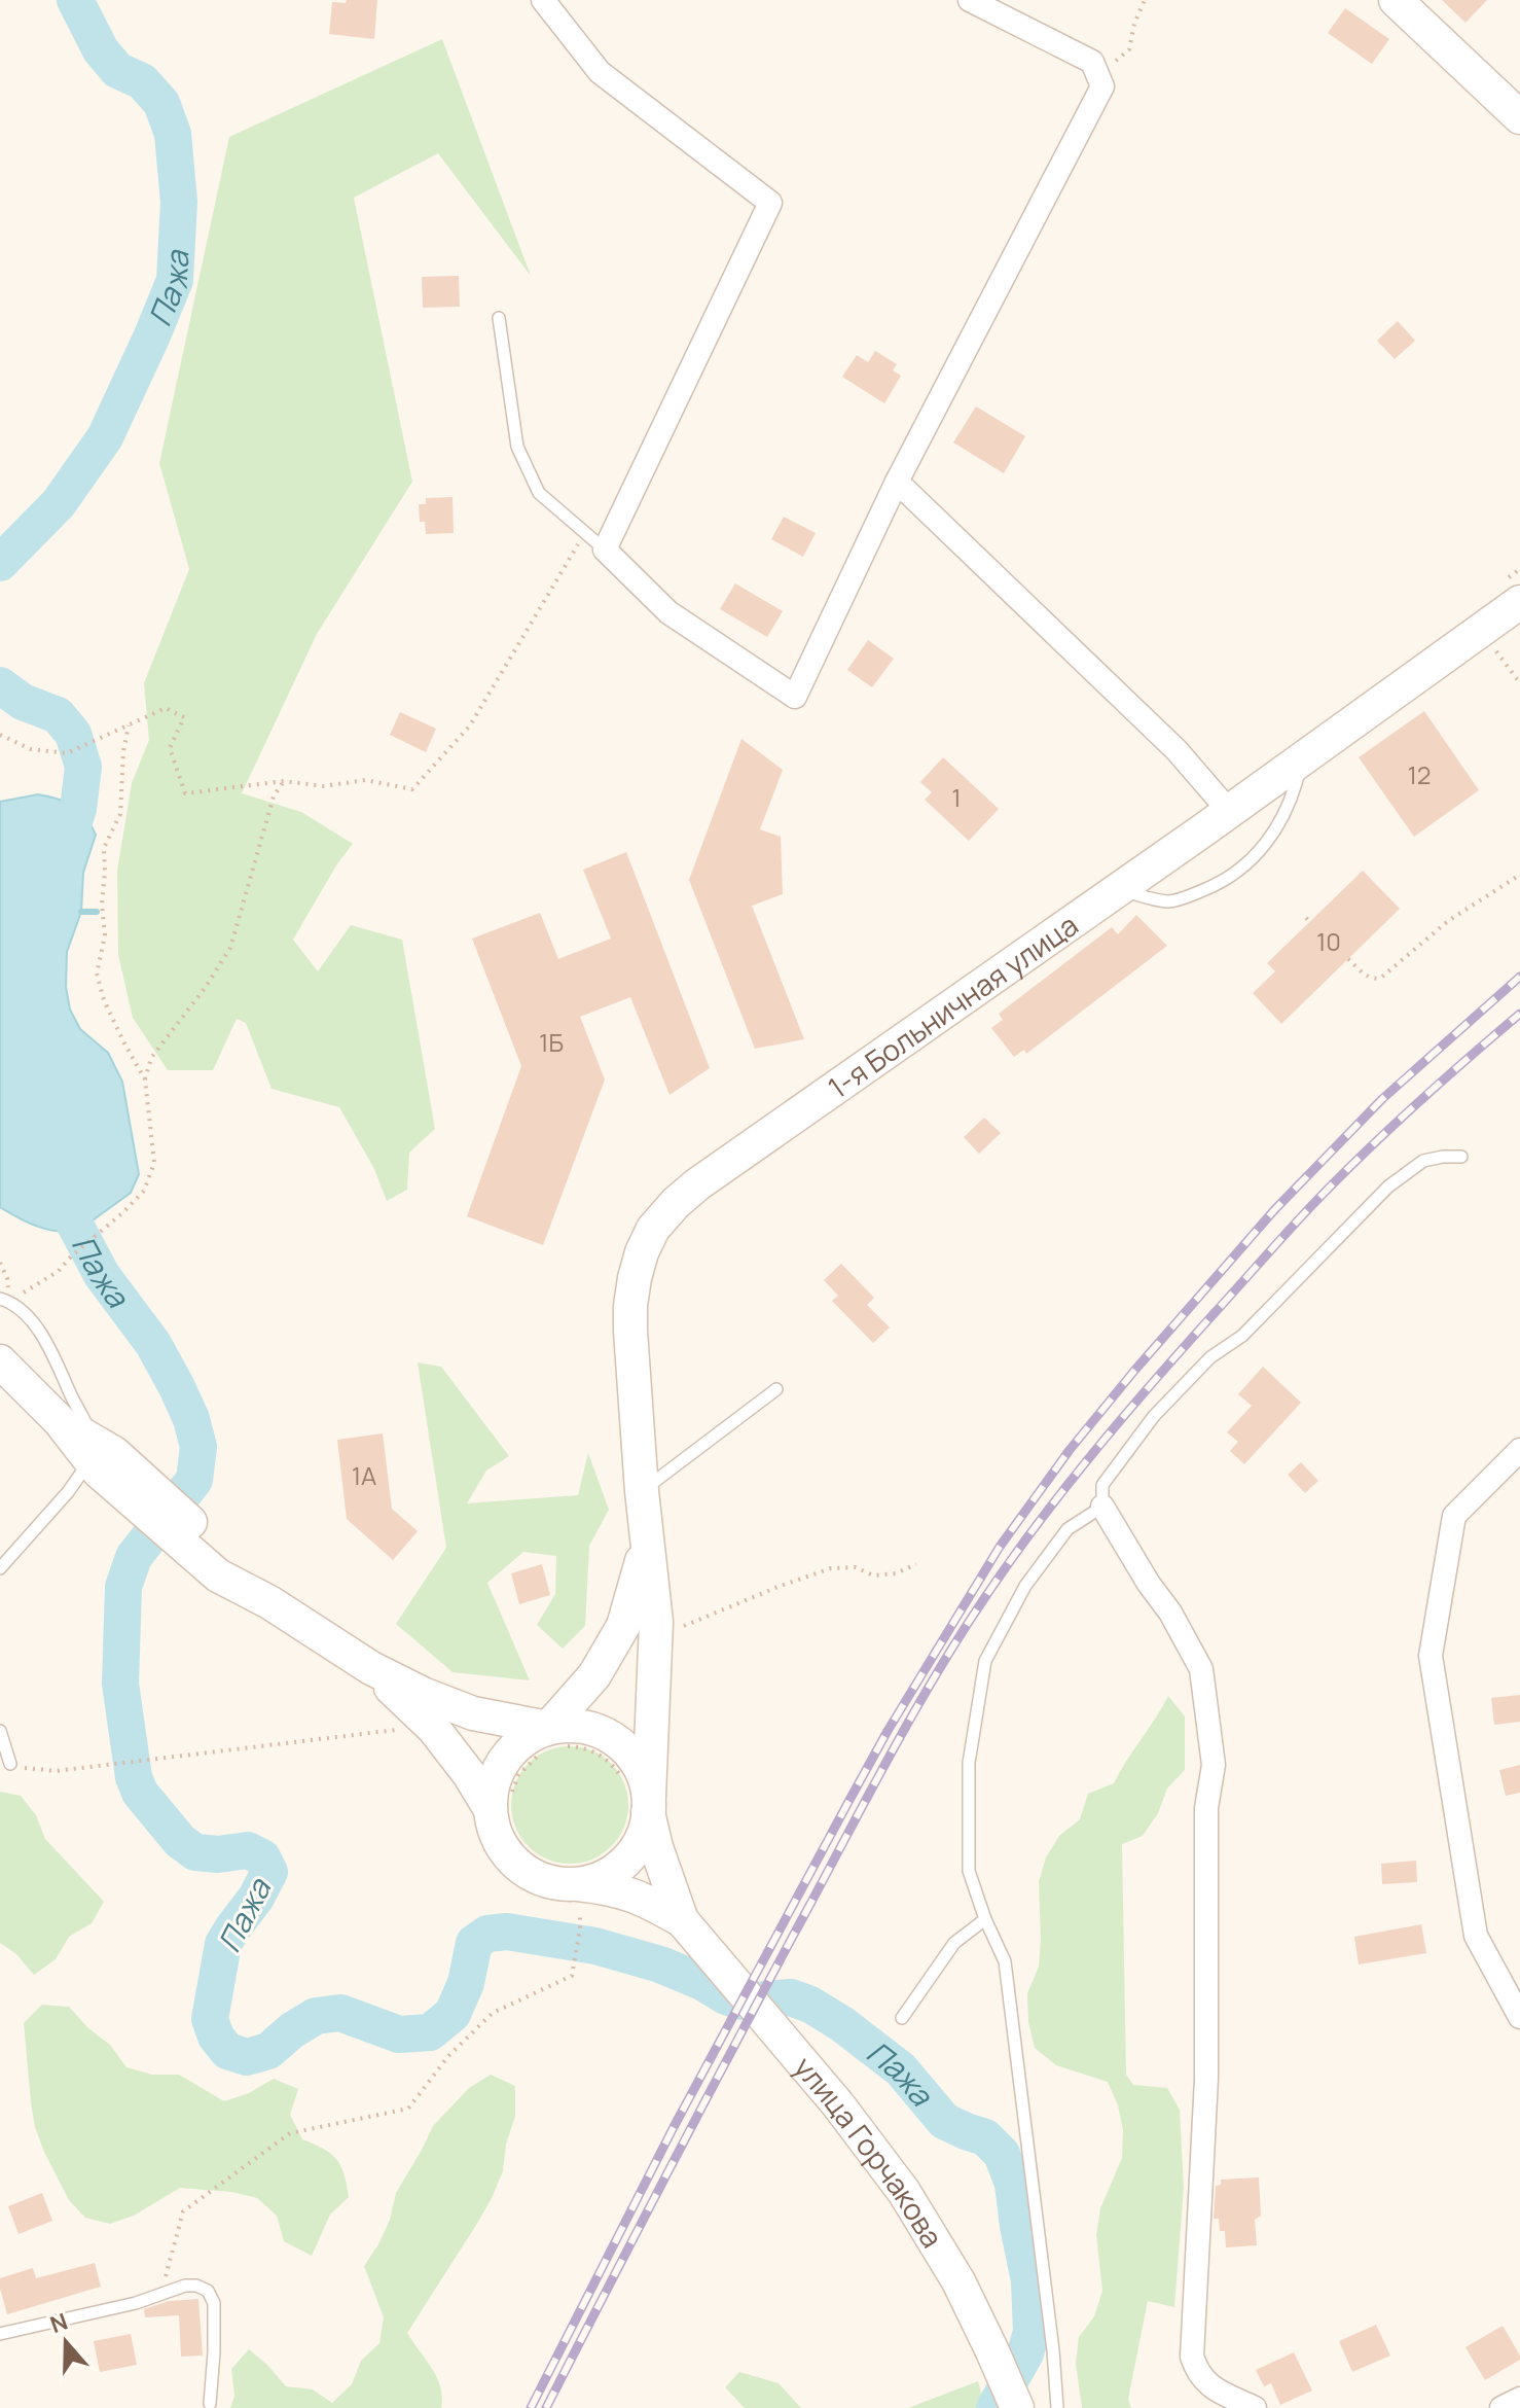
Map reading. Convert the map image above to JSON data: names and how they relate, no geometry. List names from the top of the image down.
{
  "streets": {
    "main road": ["1-я Больничная улица", "улица Горчакова"]
  },
  "water": ["Пажа"],
  "house_numbers": [
    "12",
    "1",
    "10",
    "1Б",
    "1А"
  ],
  "north": "top"
}
